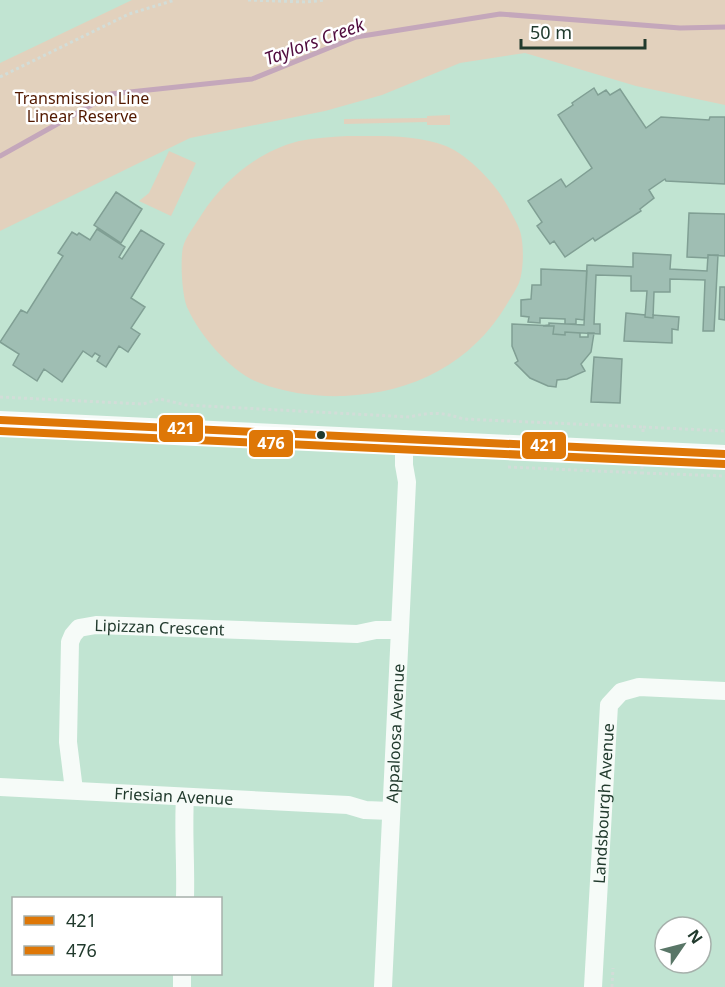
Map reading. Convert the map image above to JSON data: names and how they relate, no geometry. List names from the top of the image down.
{
  "streets": {
    "street": [
      "Lipizzan Crescent",
      "Appaloosa Avenue",
      "Friesian Avenue",
      "Landsbourgh Avenue"
    ]
  },
  "crossings": [
    ["Lipizzan Crescent", "Appaloosa Avenue"],
    ["Lipizzan Crescent", "Friesian Avenue"],
    ["Appaloosa Avenue", "Friesian Avenue"]
  ],
  "water": ["Taylors Creek"],
  "parks": ["Transmission Line Linear Reserve"],
  "lines": ["transit line 421", "transit line 476"],
  "legend": ["421", "476"],
  "scale_bar": "50 m",
  "north": "top right"
}
